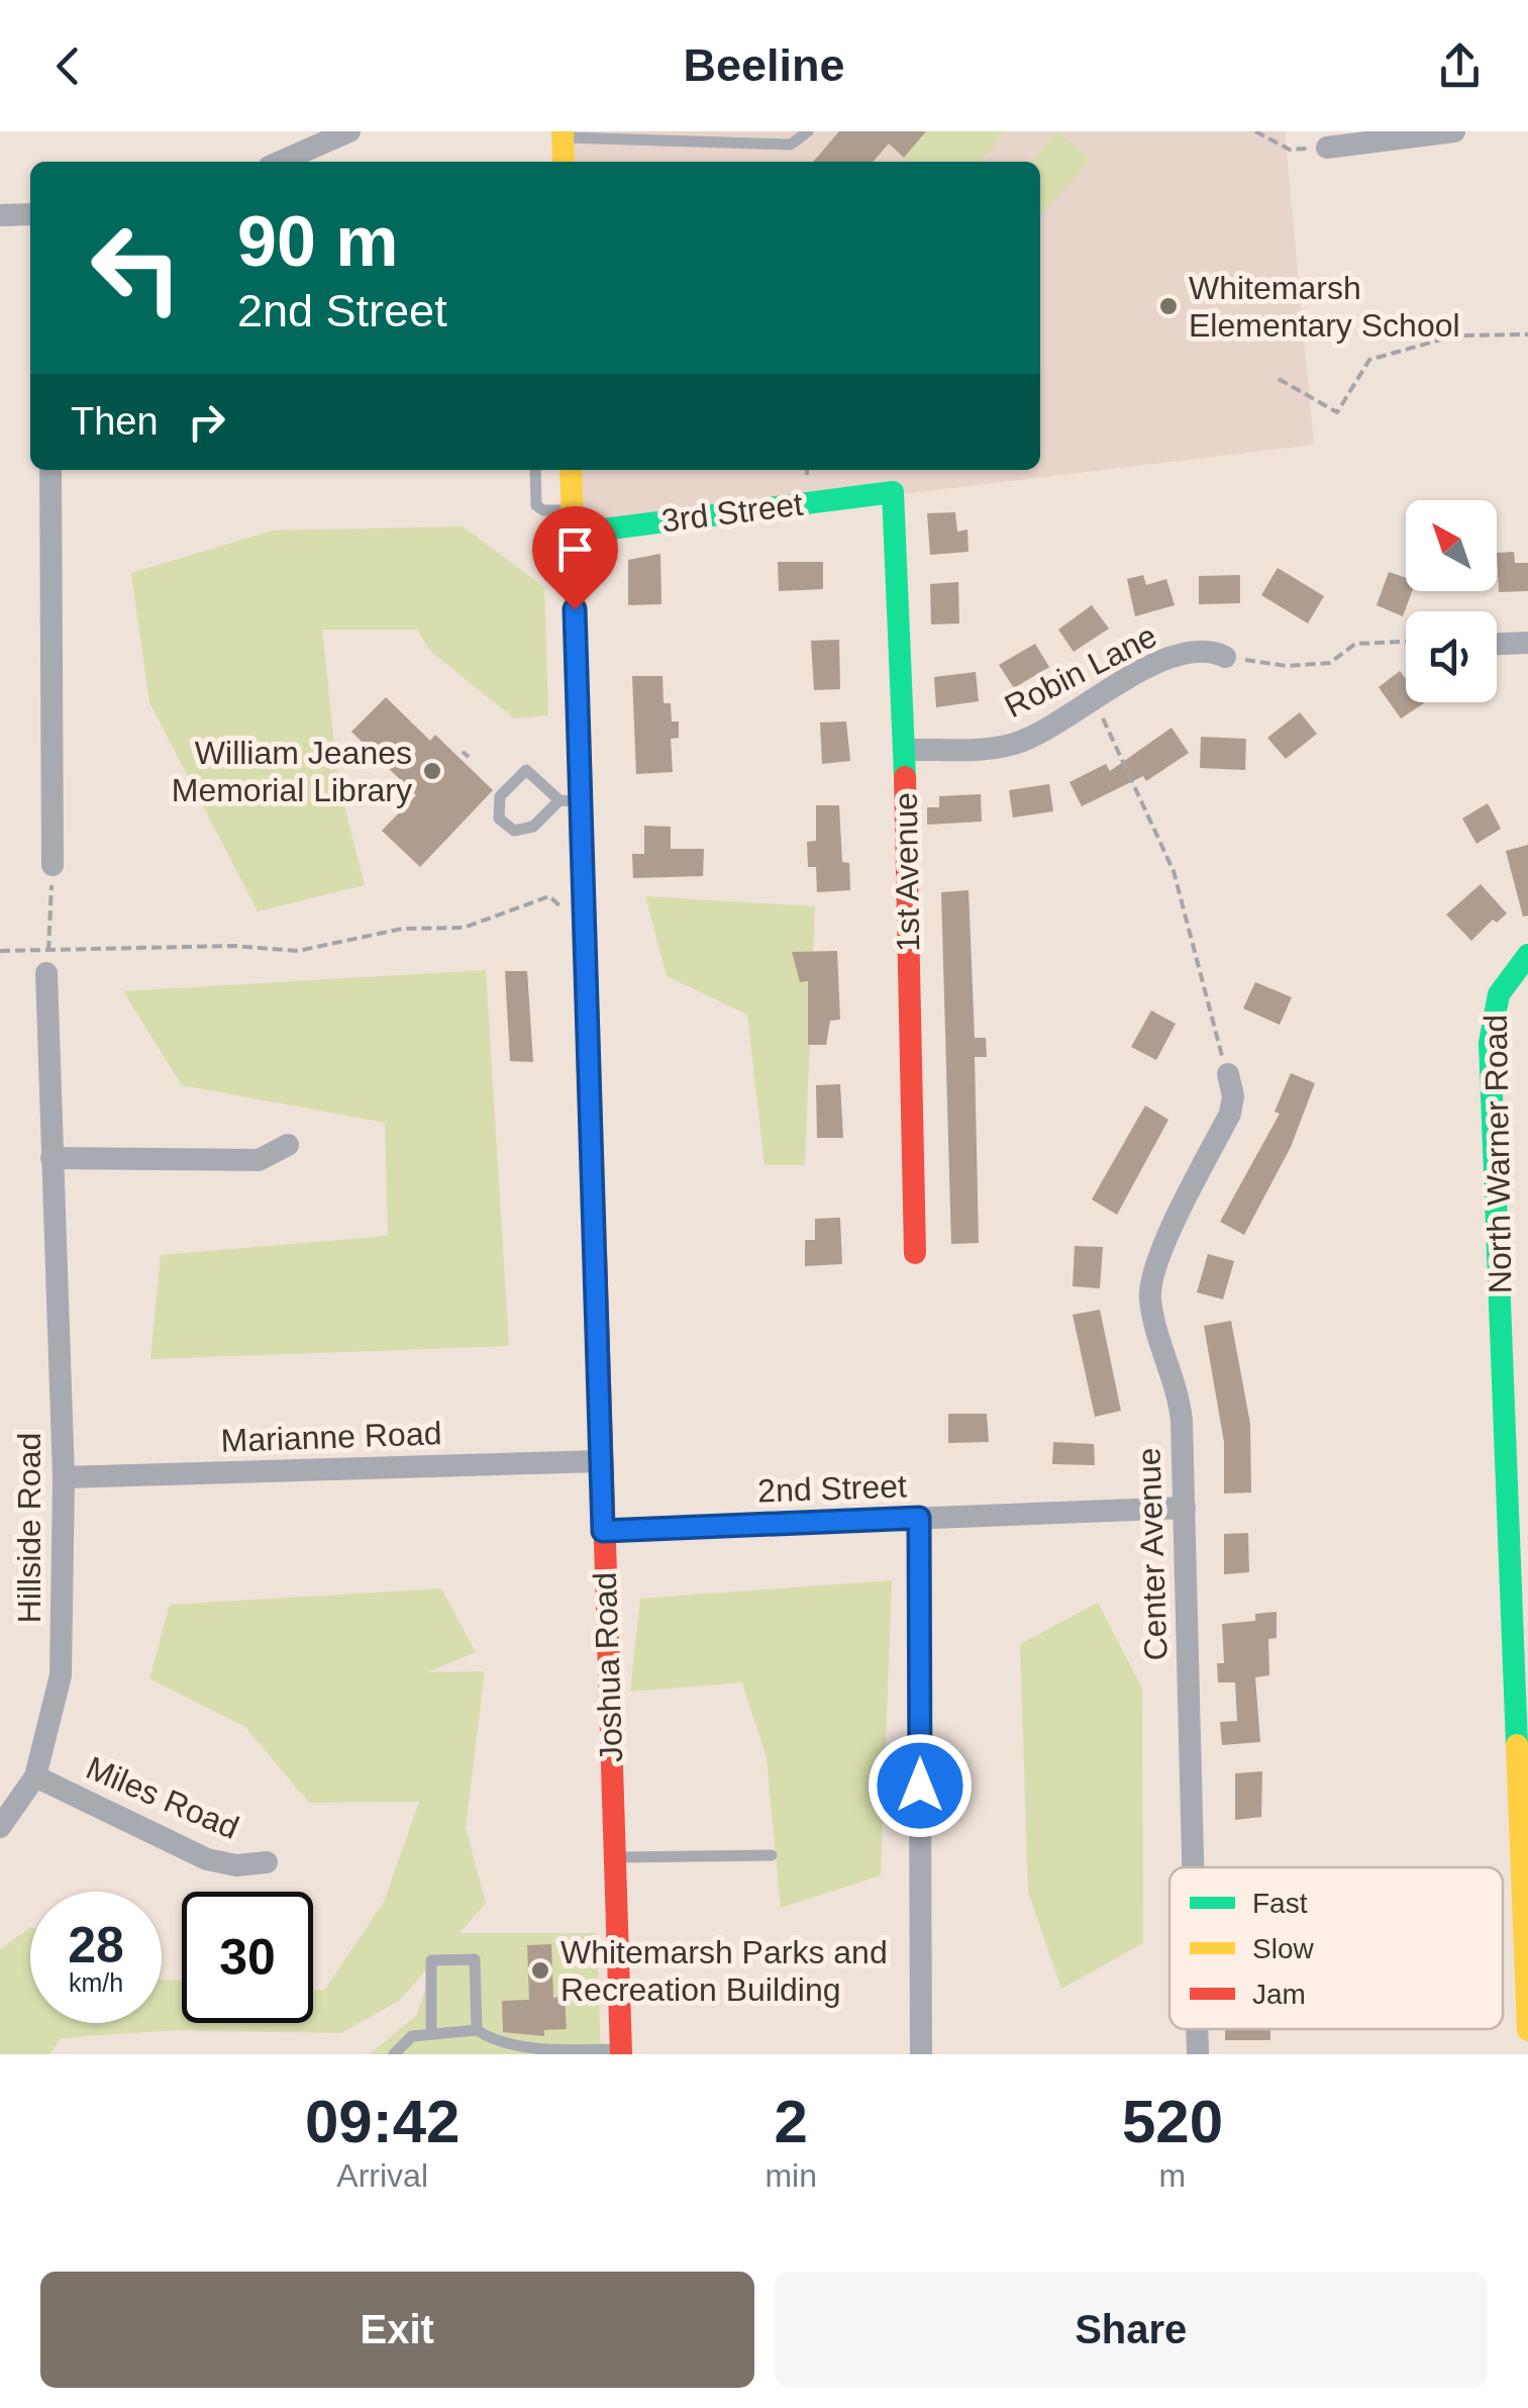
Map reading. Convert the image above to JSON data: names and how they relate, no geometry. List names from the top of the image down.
{
  "streets": {
    "street": [
      "3rd Street",
      "Robin Lane",
      "1st Avenue",
      "North Warner Road",
      "Marianne Road",
      "2nd Street",
      "Hillside Road",
      "Center Avenue",
      "Joshua Road",
      "Miles Road"
    ]
  },
  "crossings": [
    ["3rd Street", "1st Avenue"],
    ["3rd Street", "Joshua Road"],
    ["Robin Lane", "1st Avenue"],
    ["Marianne Road", "Hillside Road"],
    ["Marianne Road", "Joshua Road"],
    ["2nd Street", "Center Avenue"],
    ["2nd Street", "Joshua Road"],
    ["Hillside Road", "Miles Road"]
  ],
  "places": ["Whitemarsh Elementary School", "William Jeanes Memorial Library", "Whitemarsh Parks and Recreation Building"],
  "legend": ["Fast", "Slow", "Jam"],
  "north": "top left",
  "page": {
    "header": "Beeline",
    "turn": ["90 m", "2nd Street"],
    "then": "Then",
    "speed": "28 km/h",
    "limit": "30",
    "eta": [
      "09:42",
      "Arrival",
      "2",
      "min",
      "520",
      "m"
    ],
    "buttons": ["Exit", "Share"]
  }
}
